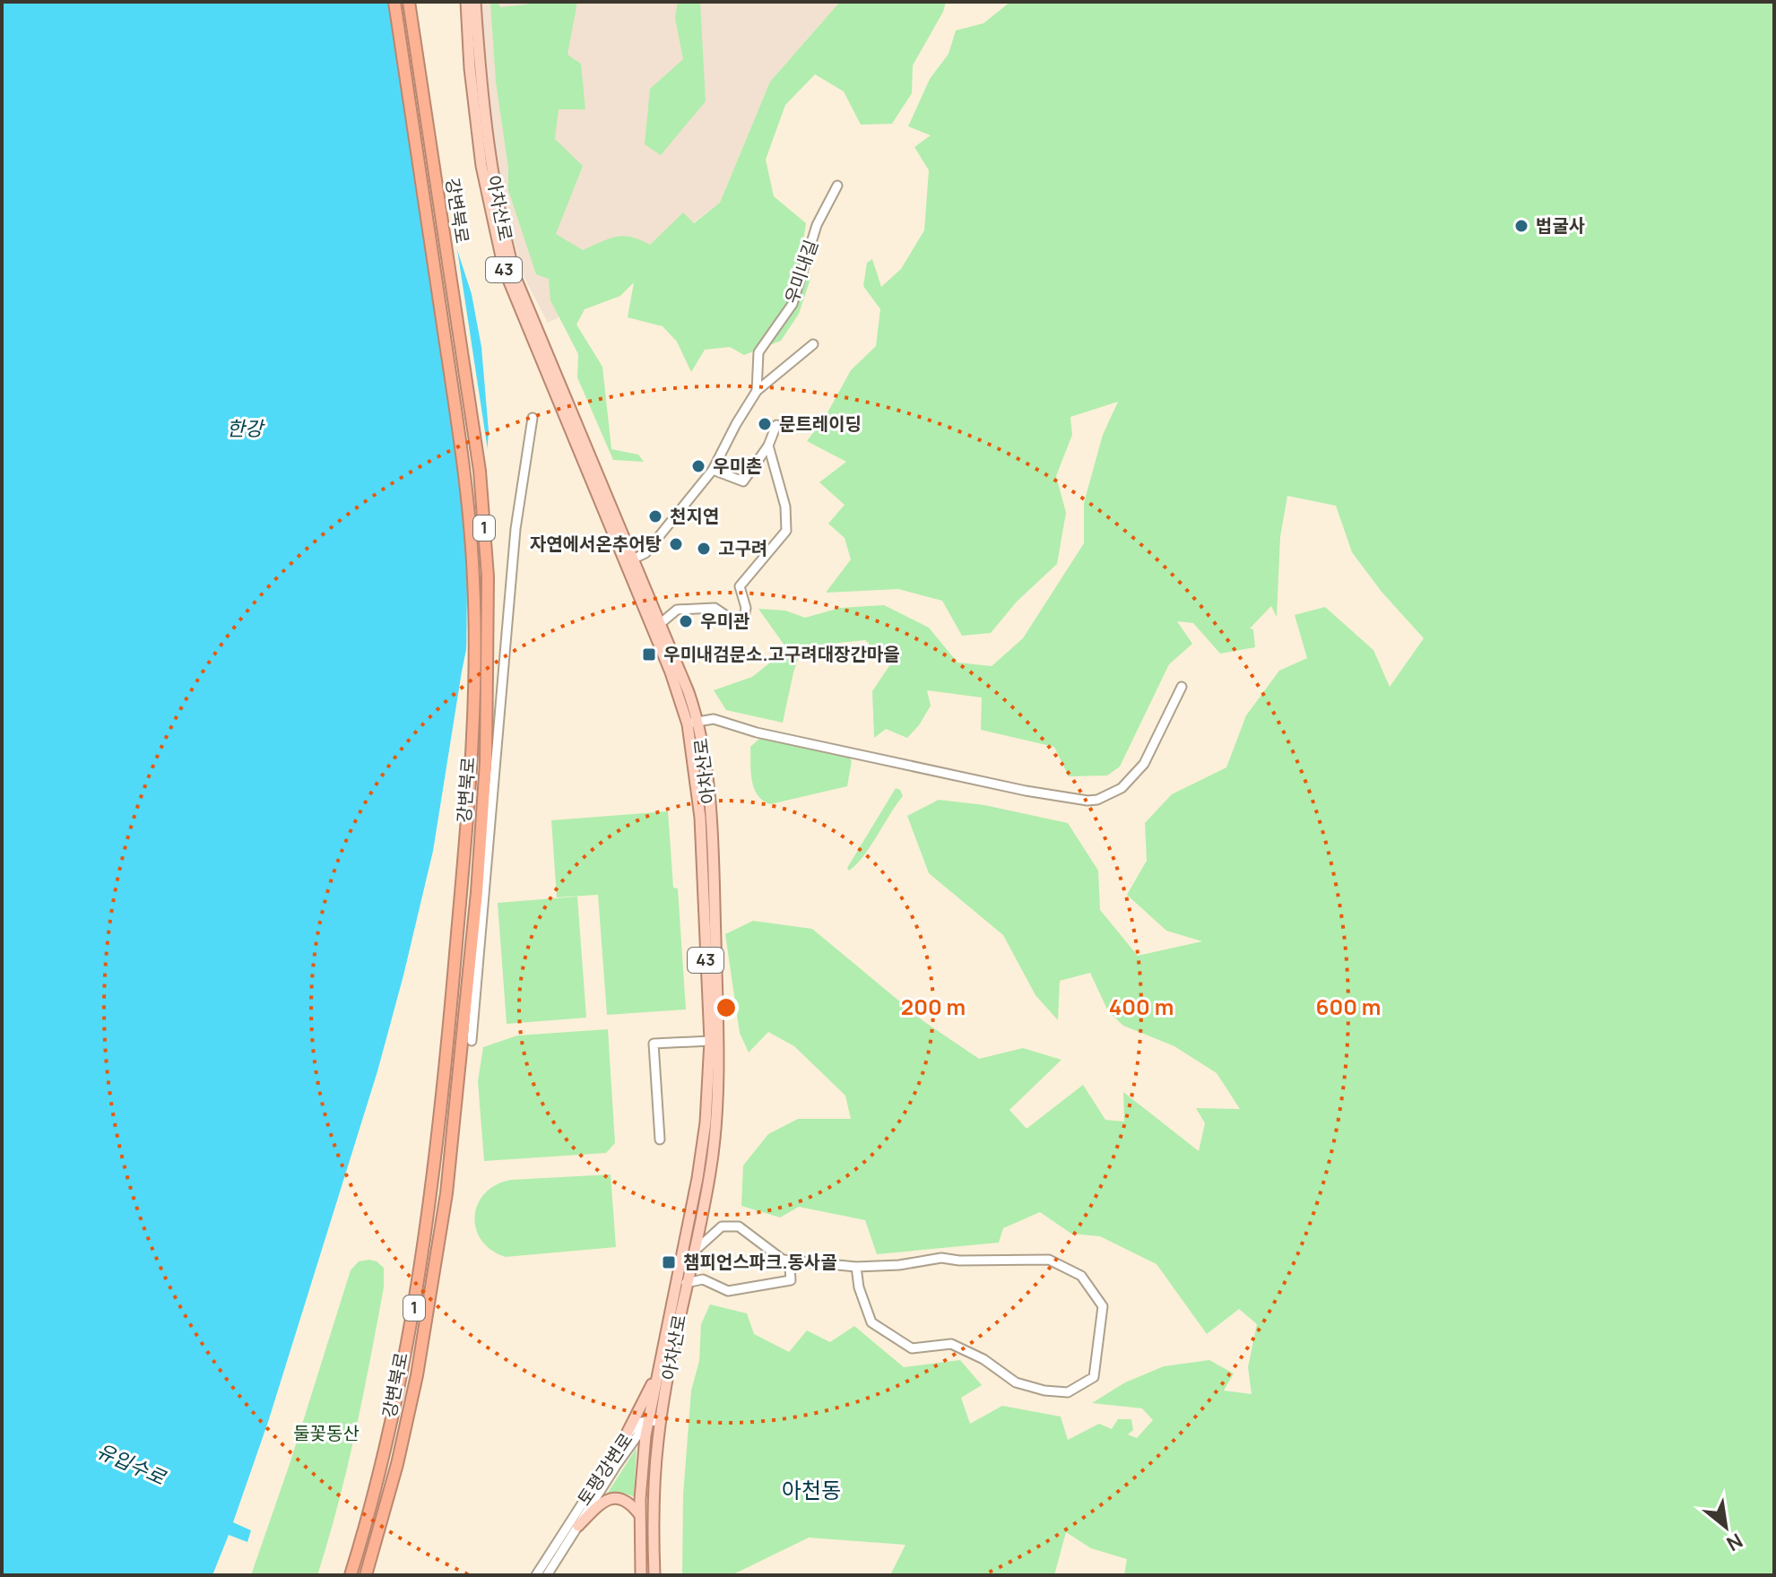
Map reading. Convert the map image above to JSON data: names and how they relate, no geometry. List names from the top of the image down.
{
  "streets": {
    "highway": ["강변북로", "1"],
    "main road": ["아차산로", "43"],
    "street": ["우미내길", "토평강변로"]
  },
  "crossings": [
    ["아차산로", "우미내길"],
    ["아차산로", "토평강변로"]
  ],
  "districts": ["아천동"],
  "water": ["한강", "유입수로"],
  "parks": ["둘꽃동산"],
  "places": {
    "other": [
      "법굴사",
      "문트레이딩",
      "우미촌",
      "천지연",
      "자연에서온추어탕",
      "고구려",
      "우미관"
    ],
    "transit": ["우미내검문소.고구려대장간마을", "챔피언스파크.동사골"]
  },
  "north": "bottom right",
  "rings": ["200 m", "400 m", "600 m"]
}
